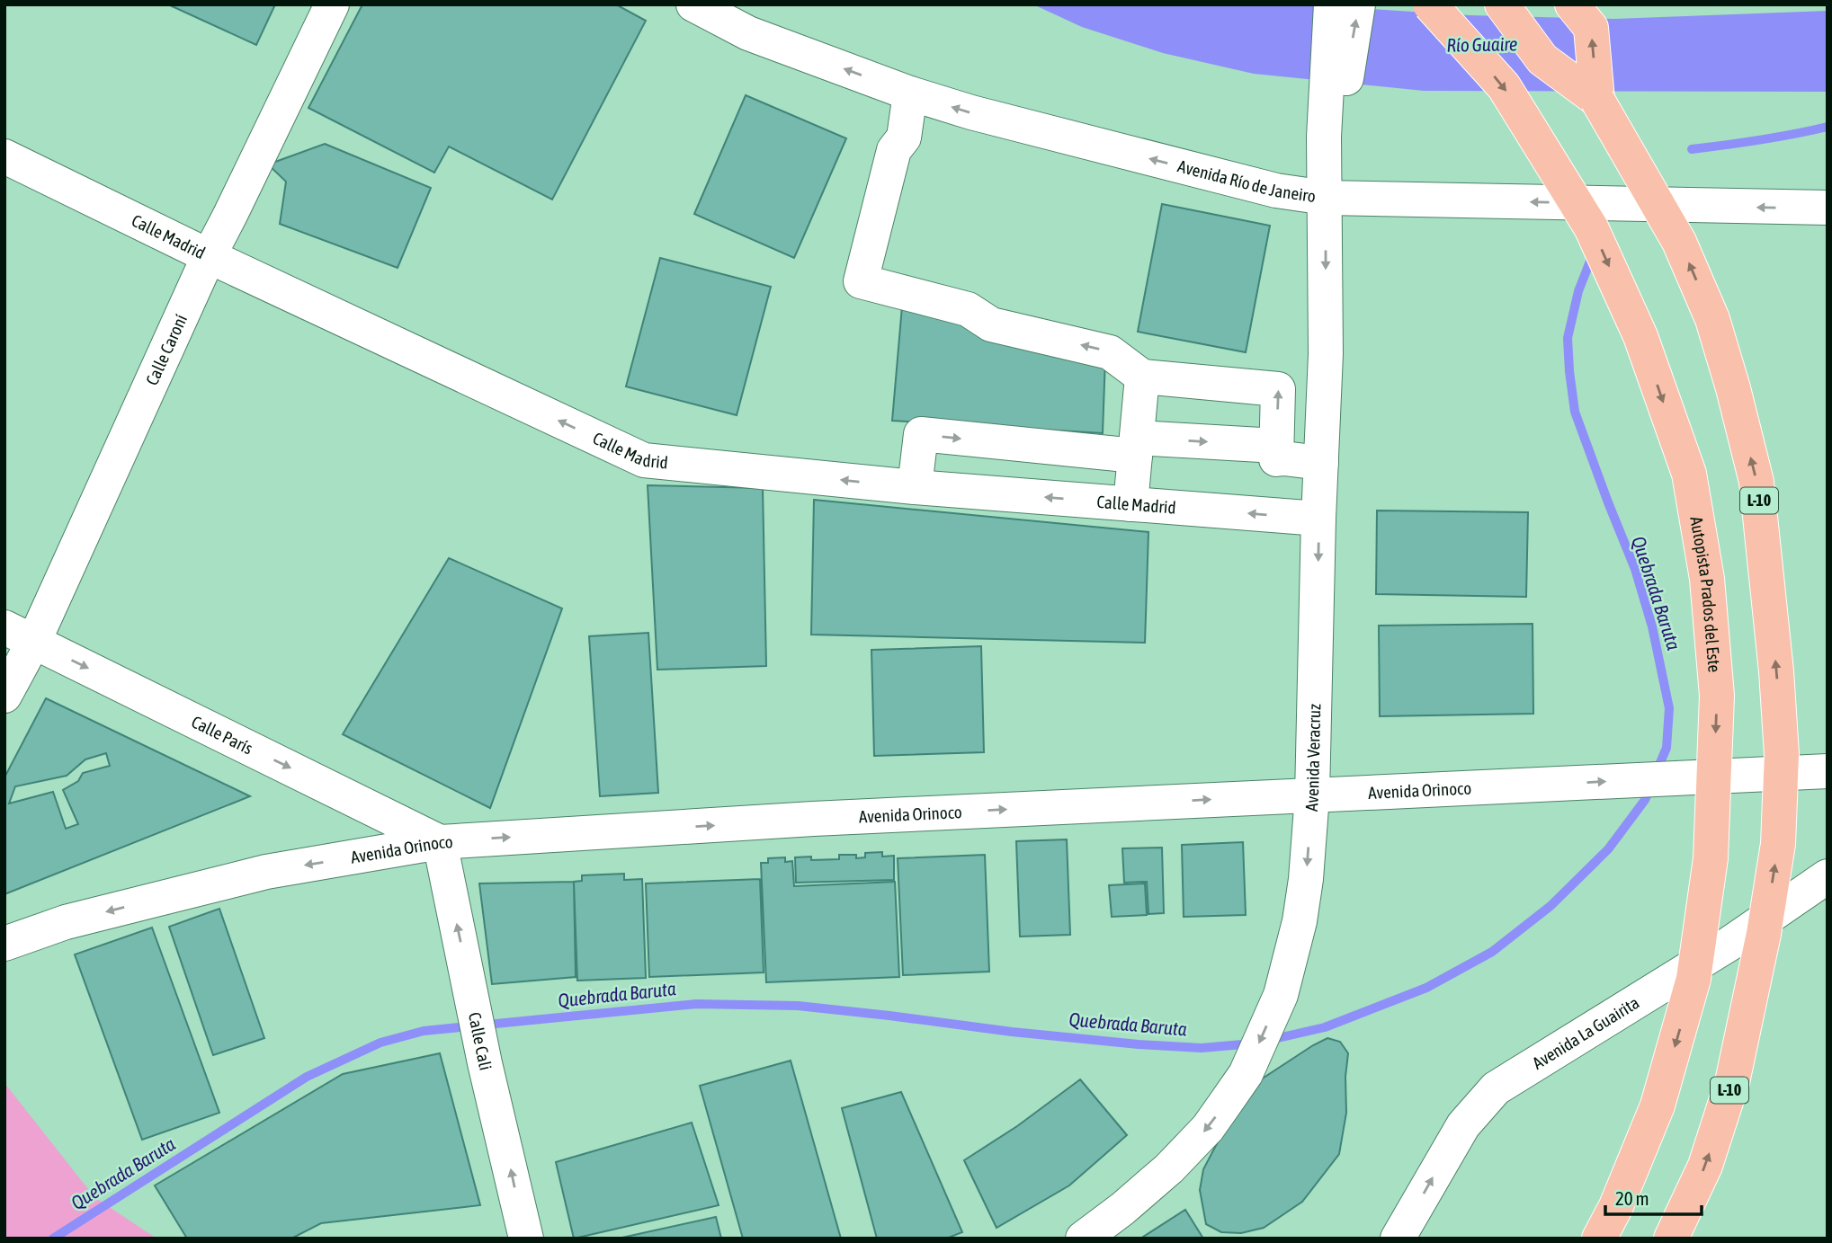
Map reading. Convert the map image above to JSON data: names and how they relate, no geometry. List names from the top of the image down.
{
  "streets": {
    "highway": ["L-10", "Autopista Prados del Este"],
    "street": [
      "Avenida Río de Janeiro",
      "Calle Madrid",
      "Calle Caroní",
      "Calle París",
      "Avenida Veracruz",
      "Avenida Orinoco",
      "Avenida La Guairita",
      "Calle Cali"
    ]
  },
  "crossings": [
    ["Avenida Río de Janeiro", "Avenida Veracruz"],
    ["Calle Madrid", "Calle Caroní"],
    ["Calle Madrid", "Avenida Veracruz"],
    ["Calle Caroní", "Calle París"],
    ["Calle París", "Avenida Orinoco"],
    ["Calle París", "Calle Cali"],
    ["Avenida Veracruz", "Avenida Orinoco"],
    ["Avenida Orinoco", "Calle Cali"]
  ],
  "one_way": [
    "Avenida Río de Janeiro",
    "Calle Madrid",
    "Calle París",
    "Avenida Veracruz",
    "Avenida La Guairita",
    "Calle Cali"
  ],
  "water": ["Río Guaire", "Quebrada Baruta"],
  "scale_bar": "20 m"
}
